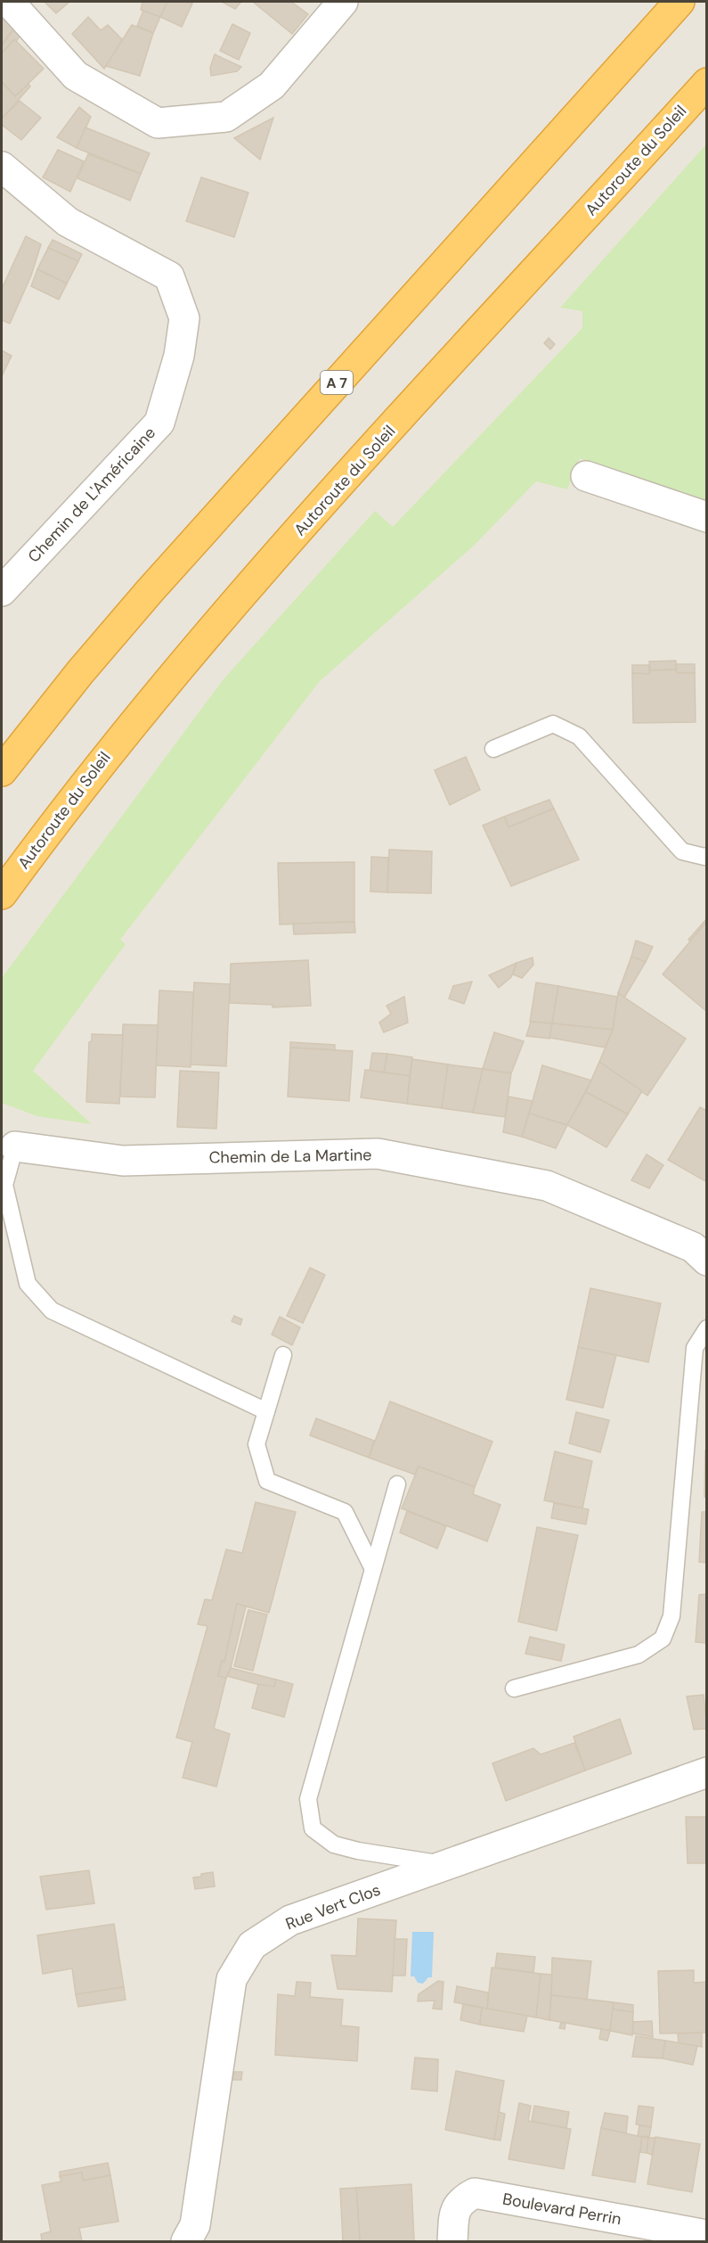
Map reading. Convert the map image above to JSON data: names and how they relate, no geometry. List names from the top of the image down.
{
  "streets": {
    "highway": ["Autoroute du Soleil", "A 7"],
    "street": [
      "Chemin de L'Américaine",
      "Chemin de La Martine",
      "Rue Vert Clos",
      "Boulevard Perrin"
    ]
  }
}
